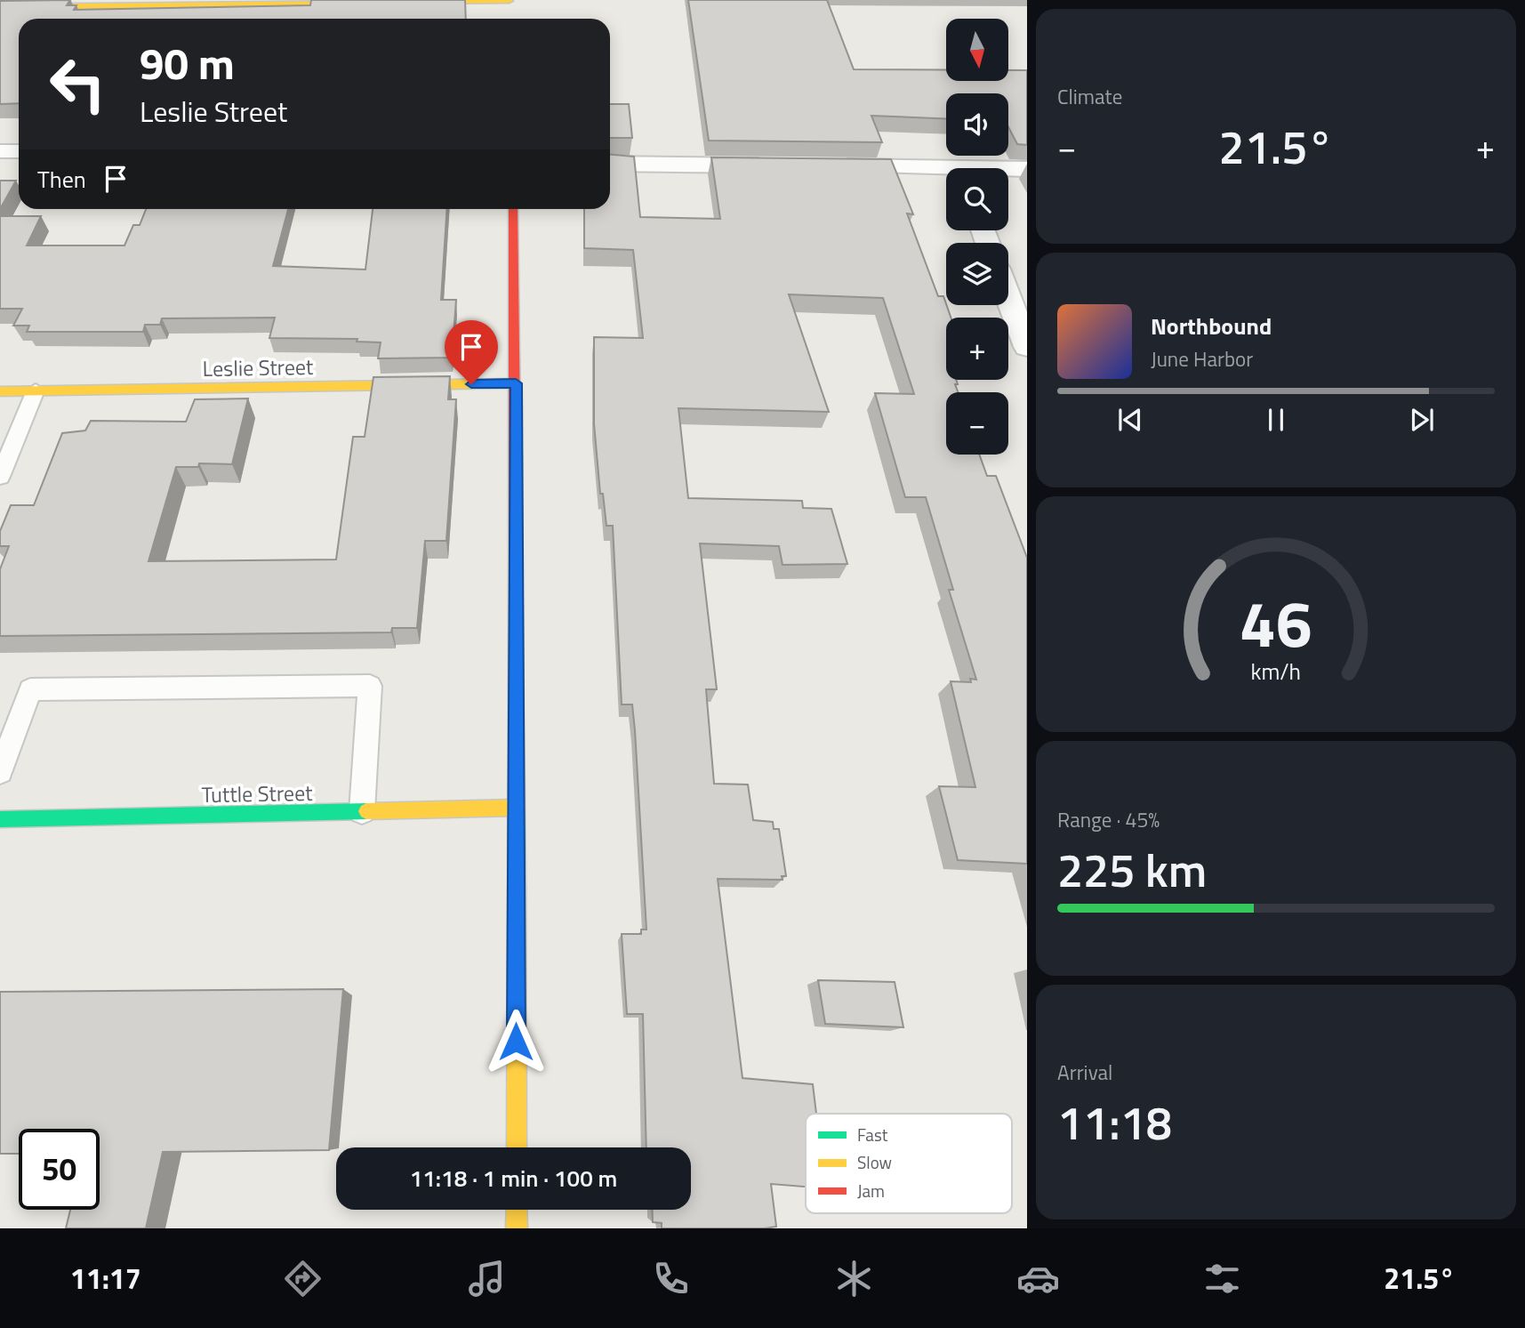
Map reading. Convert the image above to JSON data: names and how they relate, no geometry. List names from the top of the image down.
{
  "streets": {
    "street": ["Leslie Street", "Tuttle Street"]
  },
  "legend": ["Fast", "Slow", "Jam"],
  "north": "bottom",
  "page": {
    "tile": [
      "Climate",
      ["Range · 45%", "225 km"],
      ["Arrival", "11:18"]
    ],
    "map_buttons": ["+", "−"],
    "turn": ["90 m", "Leslie Street"],
    "heat": ["−", "21.5°", "+"],
    "then": "Then",
    "song": ["Northbound", "June Harbor"],
    "limit": "50",
    "trip": "11:18 · 1 min · 100 m",
    "tabs": ["11:17", "21.5°"],
    "gauge": ["46", "km/h"]
  }
}
